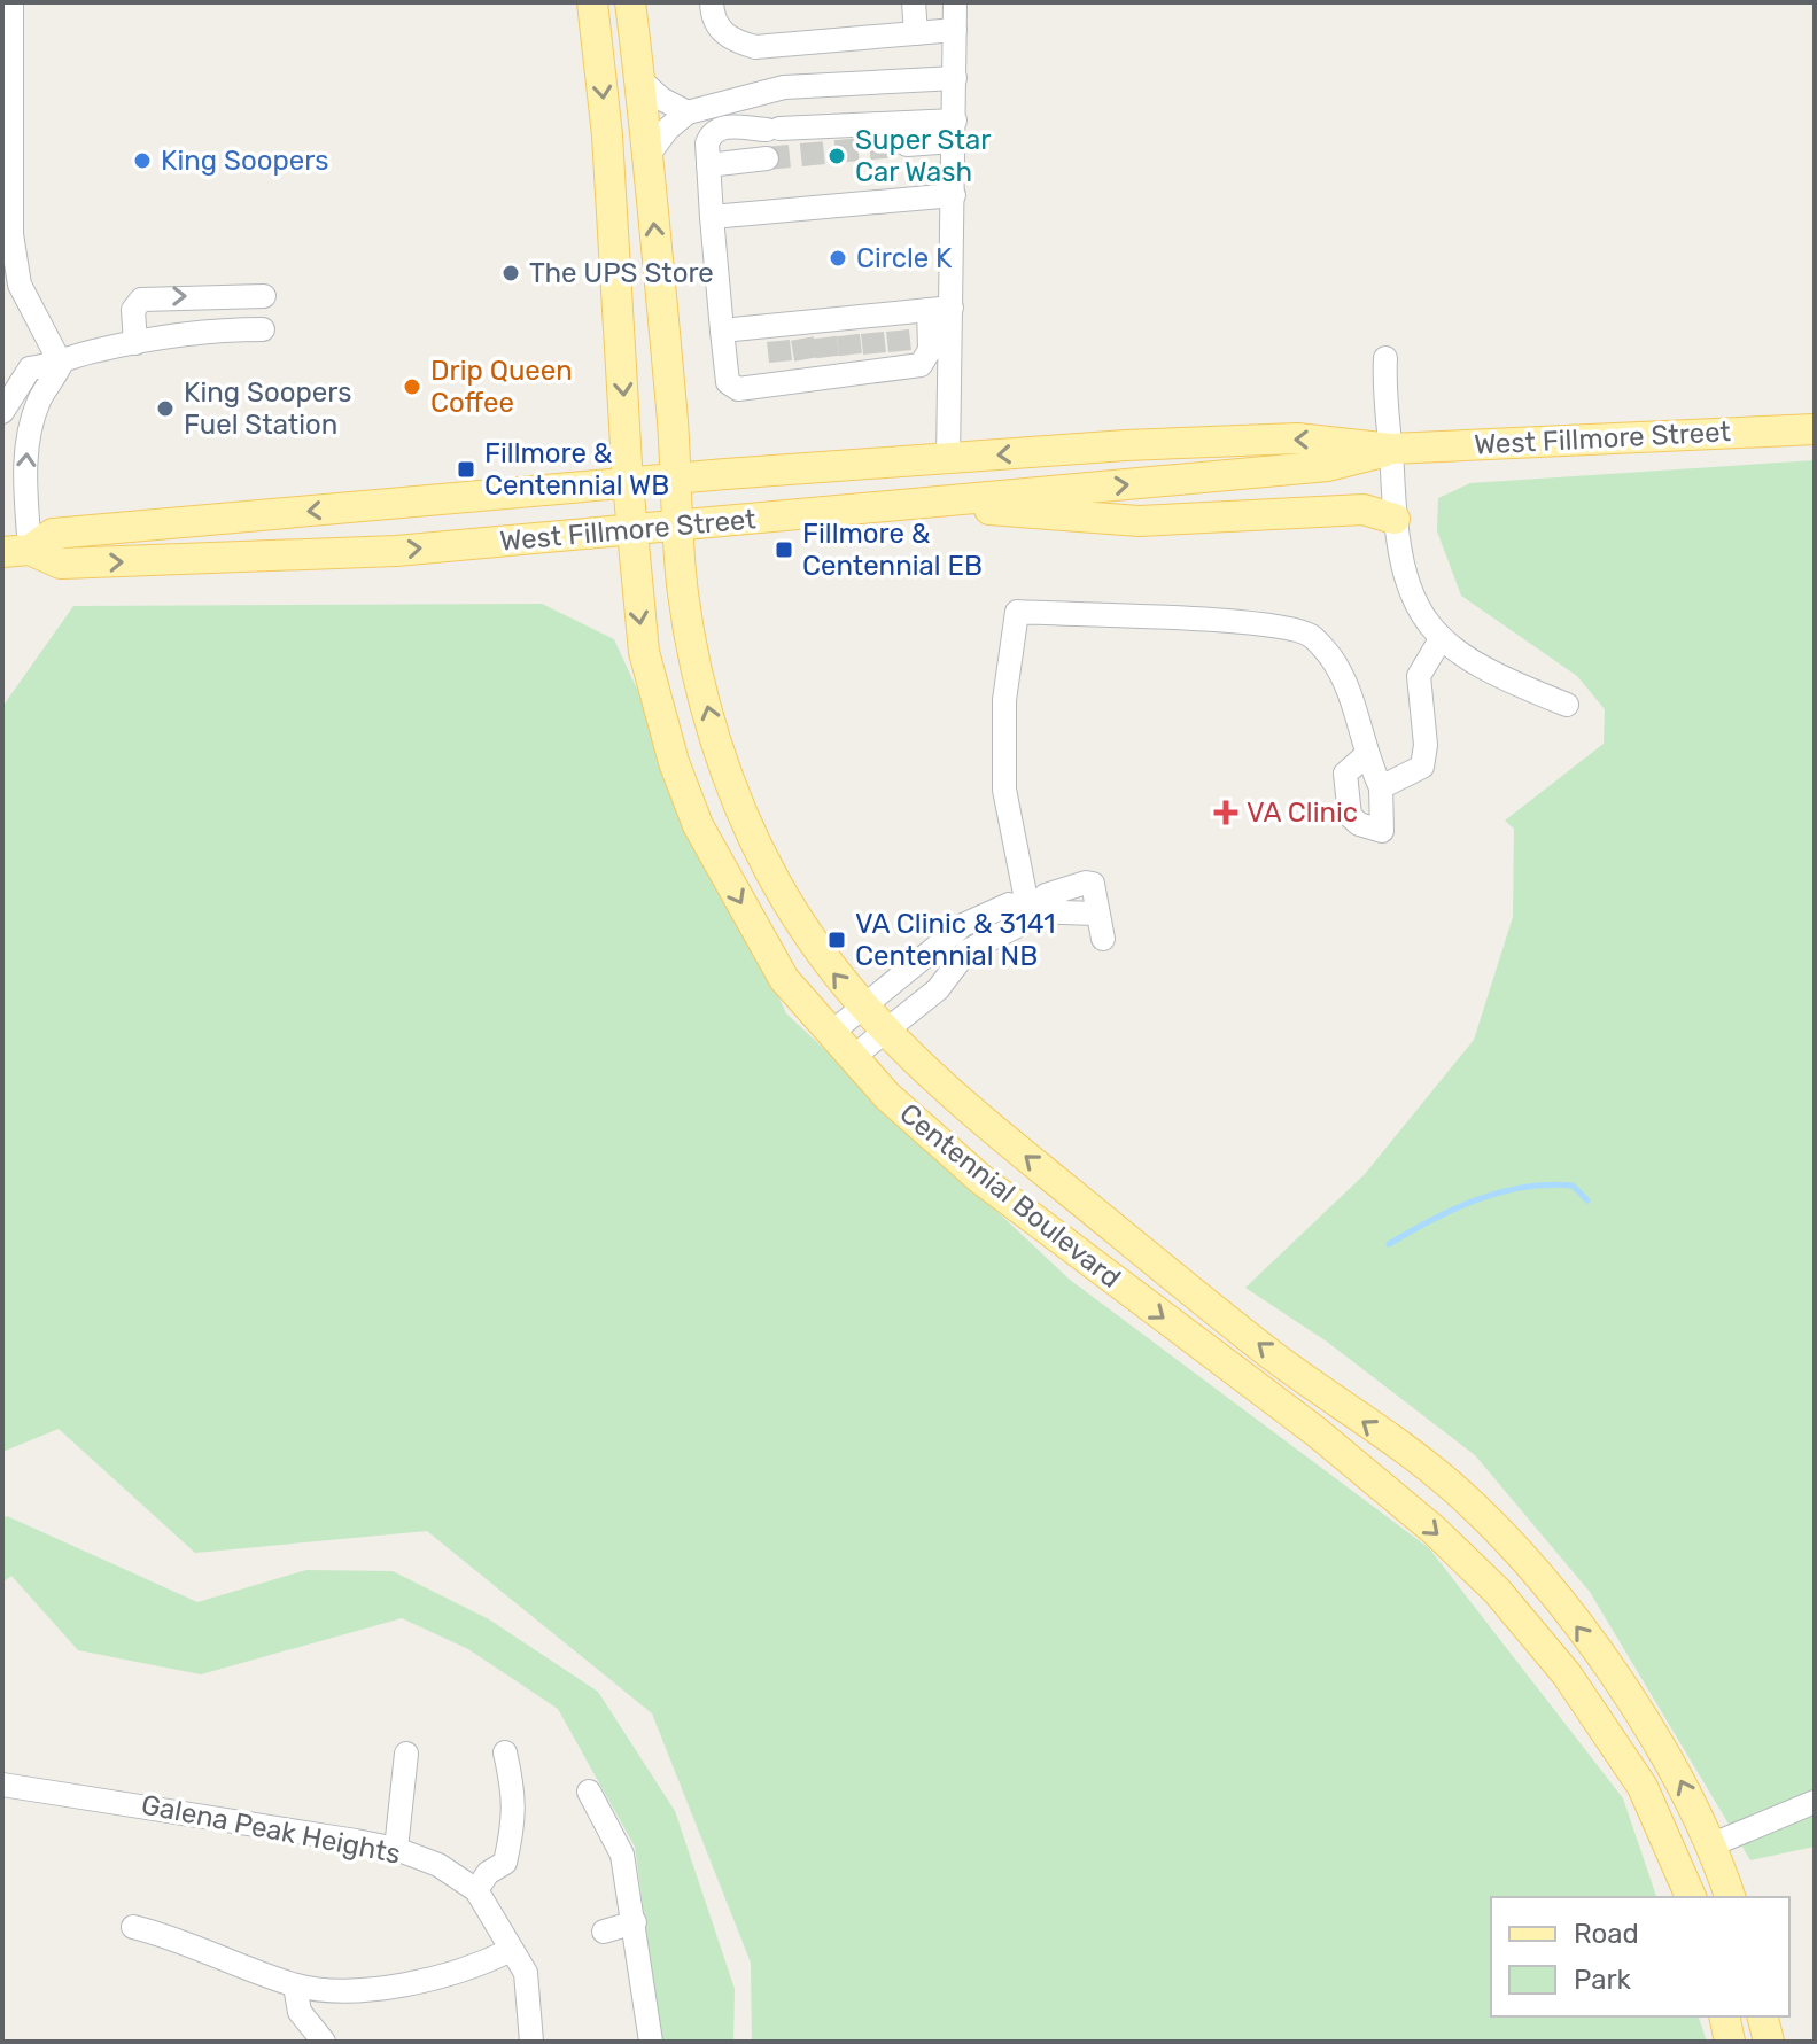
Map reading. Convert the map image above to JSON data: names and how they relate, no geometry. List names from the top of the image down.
{
  "streets": {
    "main road": ["West Fillmore Street", "Centennial Boulevard"],
    "street": ["Galena Peak Heights"]
  },
  "crossings": [
    ["West Fillmore Street", "Centennial Boulevard"]
  ],
  "places": {
    "other": [
      "Super Star Car Wash",
      "King Soopers",
      "Circle K",
      "The UPS Store",
      "Drip Queen Coffee",
      "King Soopers Fuel Station"
    ],
    "transit": ["Fillmore & Centennial WB", "Fillmore & Centennial EB", "VA Clinic & 3141 Centennial NB"],
    "health": ["VA Clinic"]
  },
  "legend": ["Road", "Park"]
}
